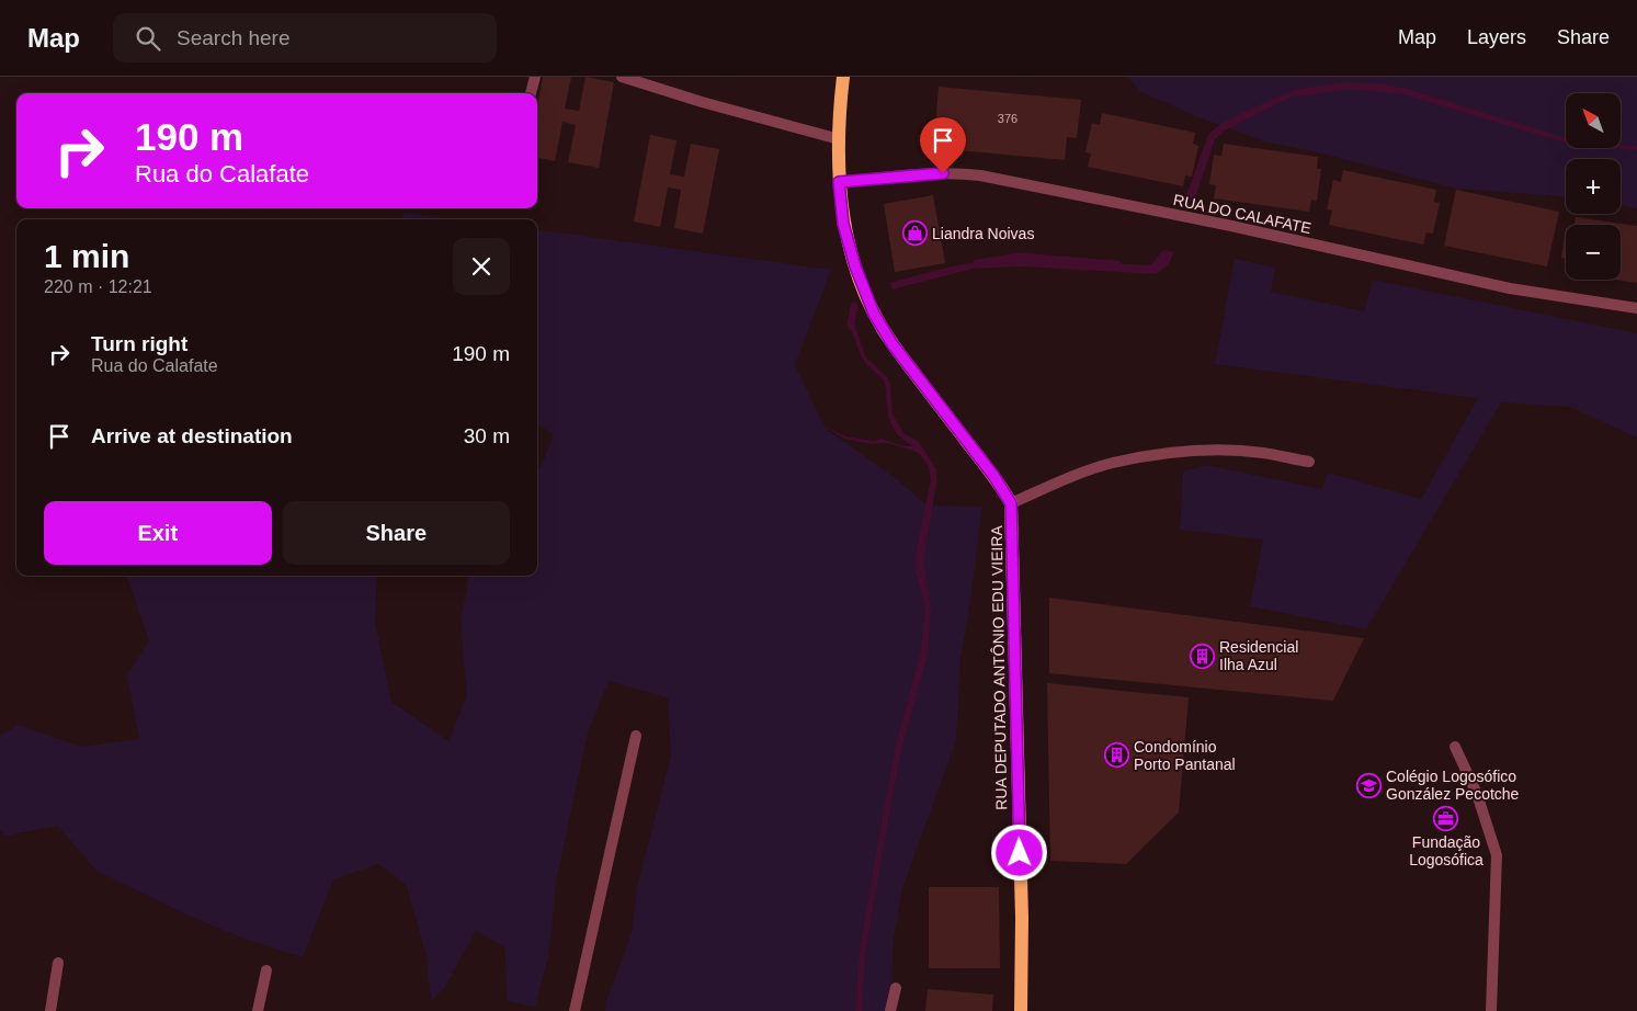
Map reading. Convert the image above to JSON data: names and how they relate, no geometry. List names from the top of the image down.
{
  "streets": {
    "main road": ["RUA DEPUTADO ANTÔNIO EDU VIEIRA"],
    "street": ["RUA DO CALAFATE"]
  },
  "crossings": [
    ["RUA DO CALAFATE", "RUA DEPUTADO ANTÔNIO EDU VIEIRA"]
  ],
  "places": {
    "shop": ["Liandra Noivas"],
    "building": ["Residencial Ilha Azul", "Condomínio Porto Pantanal"],
    "school or university": ["Colégio Logosófico González Pecotche"],
    "office": ["Fundação Logosófica"]
  },
  "house_numbers": ["376"],
  "north": "top left",
  "page": {
    "header": "Map",
    "search": "Search here",
    "nav": ["Map", "Layers", "Share"],
    "map_buttons": ["+", "−"],
    "turn": ["190 m", "Rua do Calafate"],
    "heading": ["1 min", "220 m · 12:21"],
    "list": [
      {
        "name": "Turn right",
        "note": "Rua do Calafate",
        "value": "190 m"
      },
      {
        "name": "Arrive at destination",
        "value": "30 m"
      }
    ],
    "buttons": ["Exit", "Share"]
  }
}
